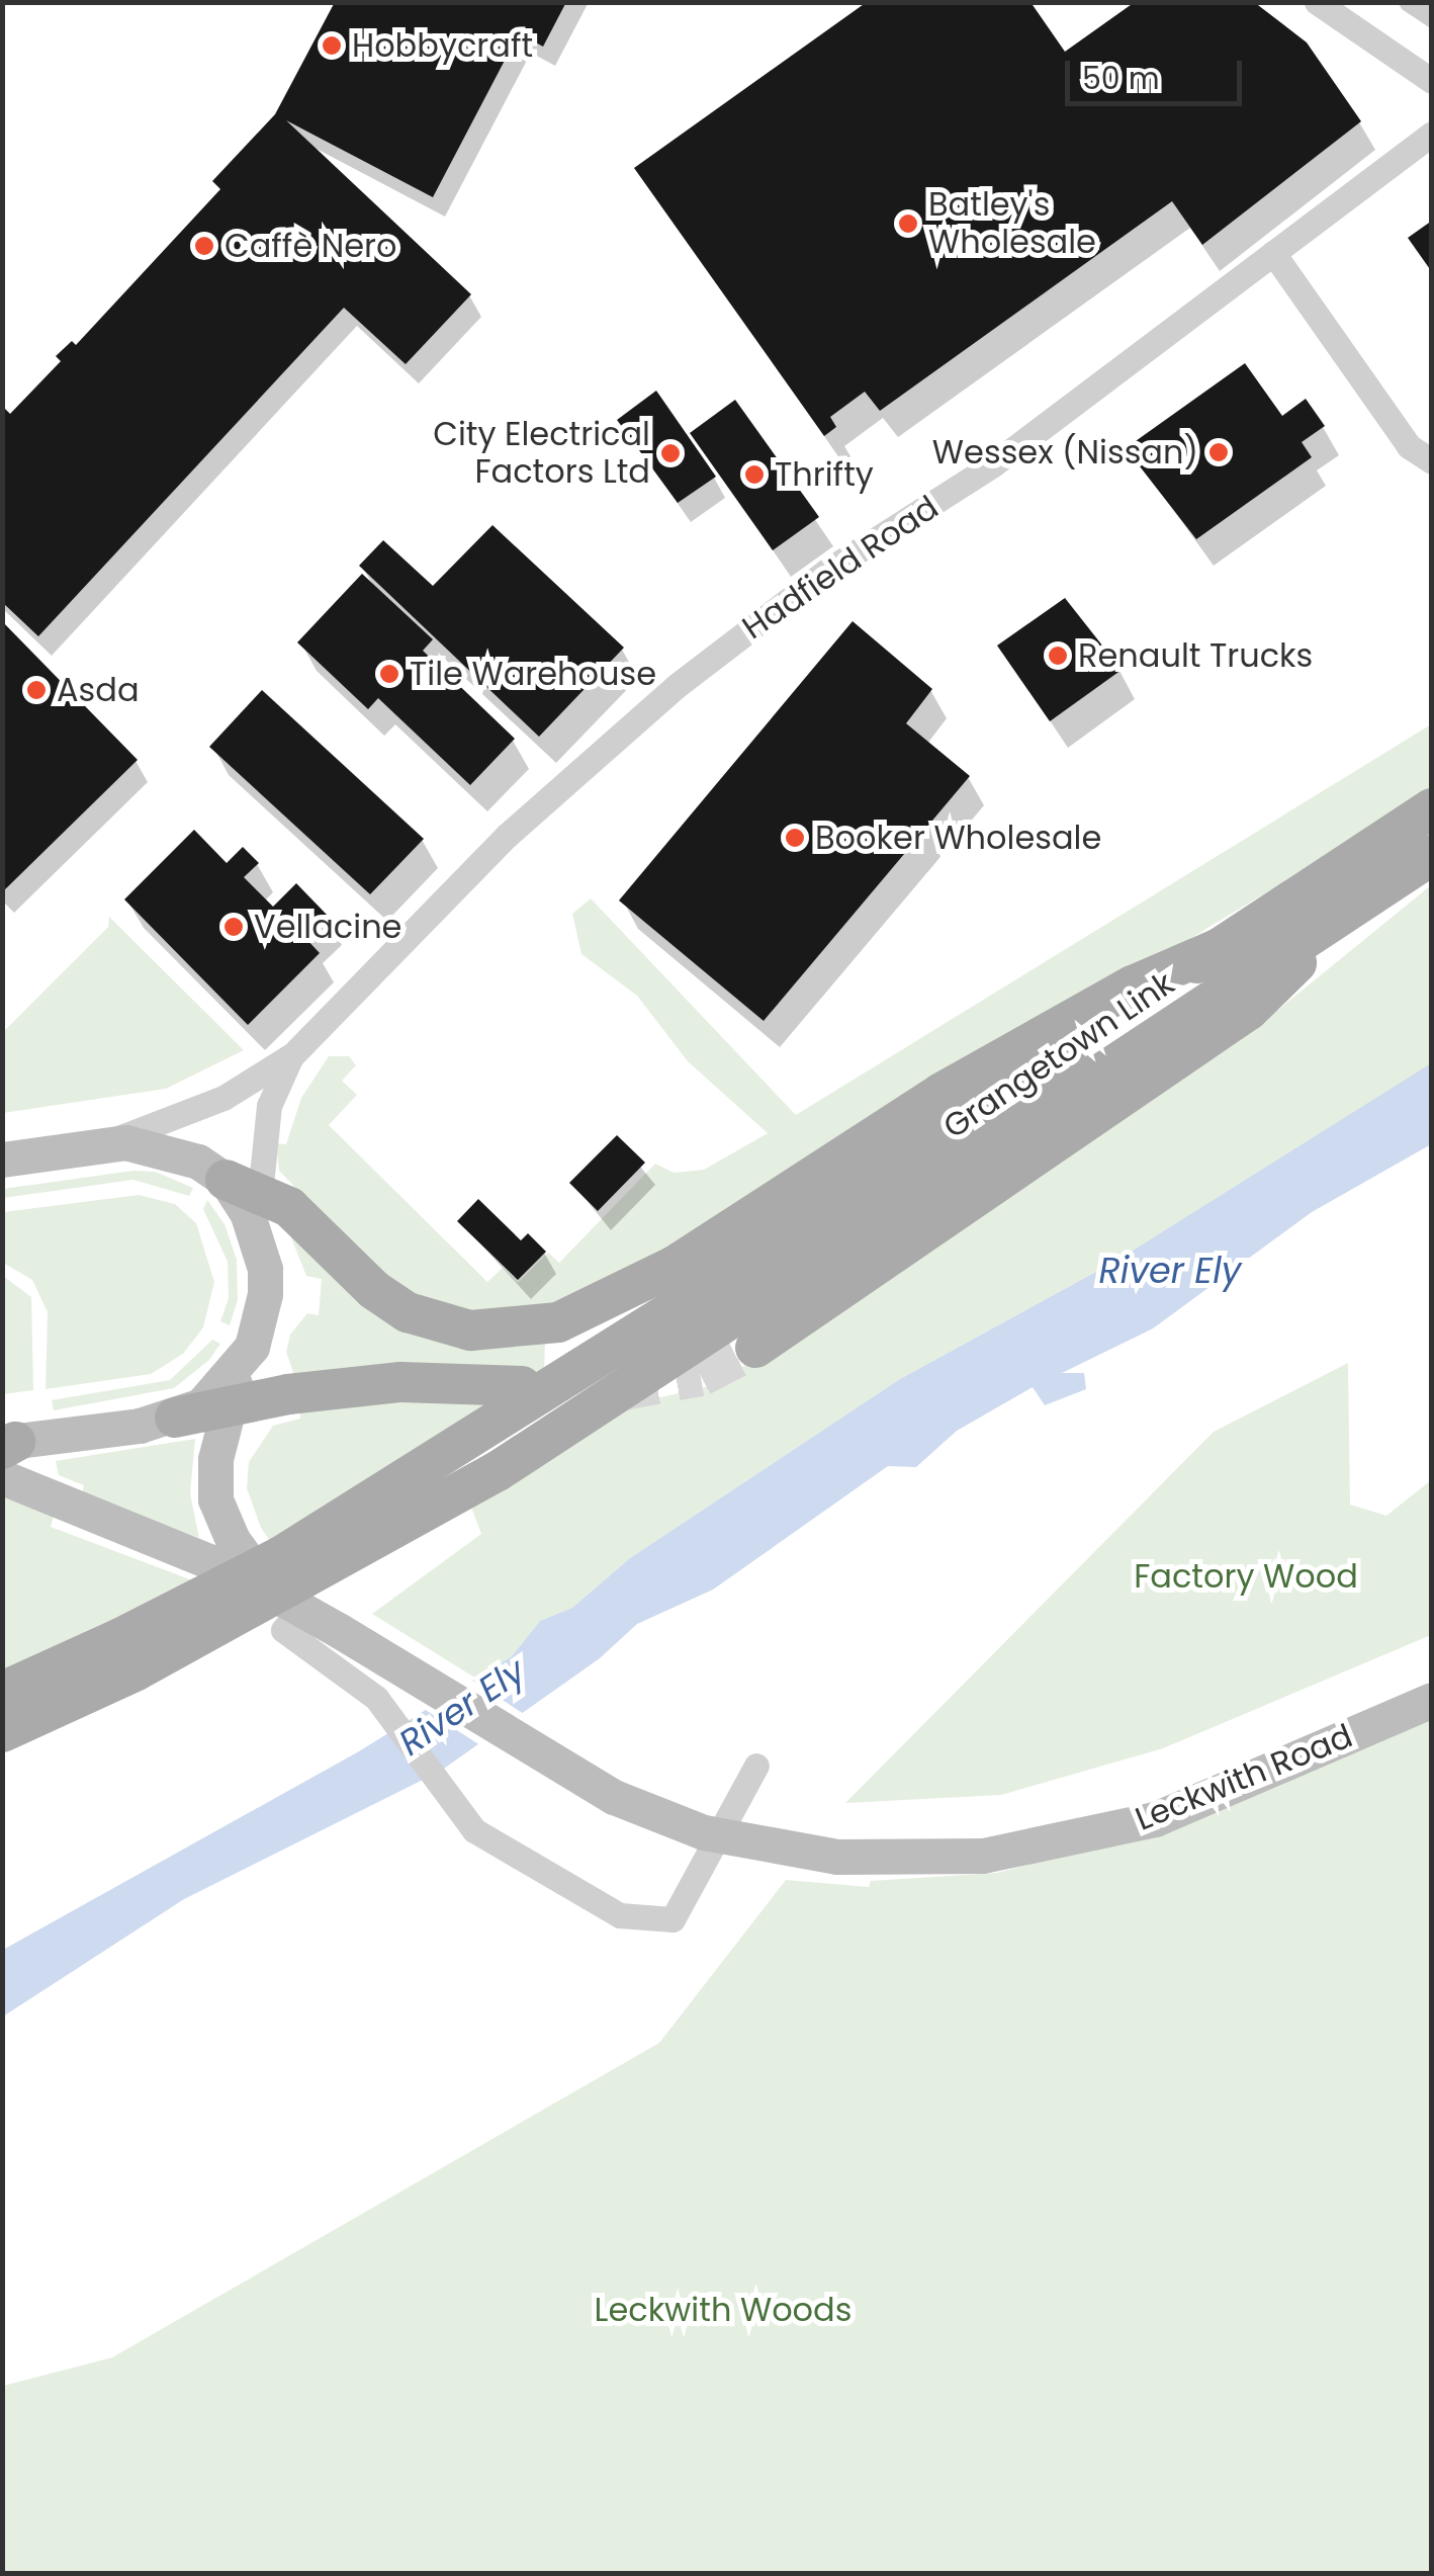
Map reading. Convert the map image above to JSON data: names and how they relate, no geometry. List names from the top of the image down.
{
  "streets": {
    "main road": ["Grangetown Link", "Leckwith Road"],
    "street": ["Hadfield Road"]
  },
  "water": ["River Ely"],
  "parks": ["Factory Wood", "Leckwith Woods"],
  "places": [
    "Hobbycraft",
    "Batley's Wholesale",
    "Caffè Nero",
    "Wessex (Nissan)",
    "City Electrical Factors Ltd",
    "Thrifty",
    "Renault Trucks",
    "Tile Warehouse",
    "Asda",
    "Booker Wholesale",
    "Vellacine"
  ],
  "scale_bar": "50 m"
}
